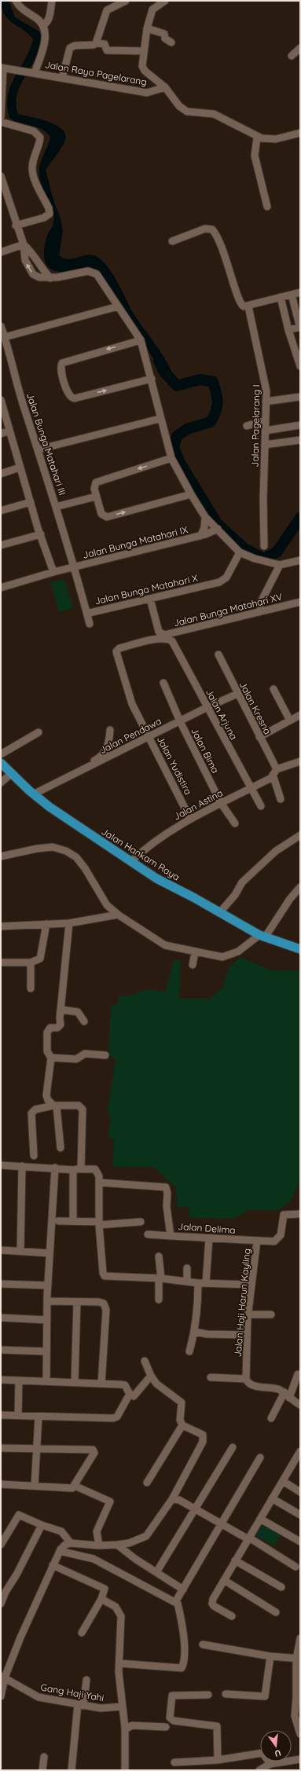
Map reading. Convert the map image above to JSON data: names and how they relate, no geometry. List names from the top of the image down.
{
  "streets": {
    "main road": ["Jalan Hankam Raya"],
    "street": [
      "Jalan Raya Pagelarang",
      "Jalan Pagelarang I",
      "Jalan Bunga Matahari III",
      "Jalan Bunga Matahari IX",
      "Jalan Bunga Matahari X",
      "Jalan Bunga Matahari XV",
      "Jalan Kresna",
      "Jalan Arjuna",
      "Jalan Pendawa",
      "Jalan Bima",
      "Jalan Yudistira",
      "Jalan Astina",
      "Jalan Delima",
      "Jalan Haji Harun Kayling",
      "Gang Haji Yahi"
    ]
  },
  "crossings": [
    ["Jalan Bunga Matahari III", "Jalan Bunga Matahari IX"],
    ["Jalan Bunga Matahari III", "Jalan Bunga Matahari X"],
    ["Jalan Bunga Matahari IX", "Jalan Bunga Matahari X"],
    ["Jalan Bunga Matahari XV", "Jalan Arjuna"],
    ["Jalan Bunga Matahari XV", "Jalan Yudistira"],
    ["Jalan Kresna", "Jalan Pendawa"],
    ["Jalan Kresna", "Jalan Astina"],
    ["Jalan Arjuna", "Jalan Pendawa"],
    ["Jalan Arjuna", "Jalan Astina"],
    ["Jalan Pendawa", "Jalan Bima"],
    ["Jalan Pendawa", "Jalan Yudistira"],
    ["Jalan Pendawa", "Jalan Hankam Raya"],
    ["Jalan Bima", "Jalan Astina"],
    ["Jalan Yudistira", "Jalan Astina"],
    ["Jalan Astina", "Jalan Hankam Raya"],
    ["Jalan Delima", "Jalan Haji Harun Kayling"]
  ],
  "north": "bottom"
}
